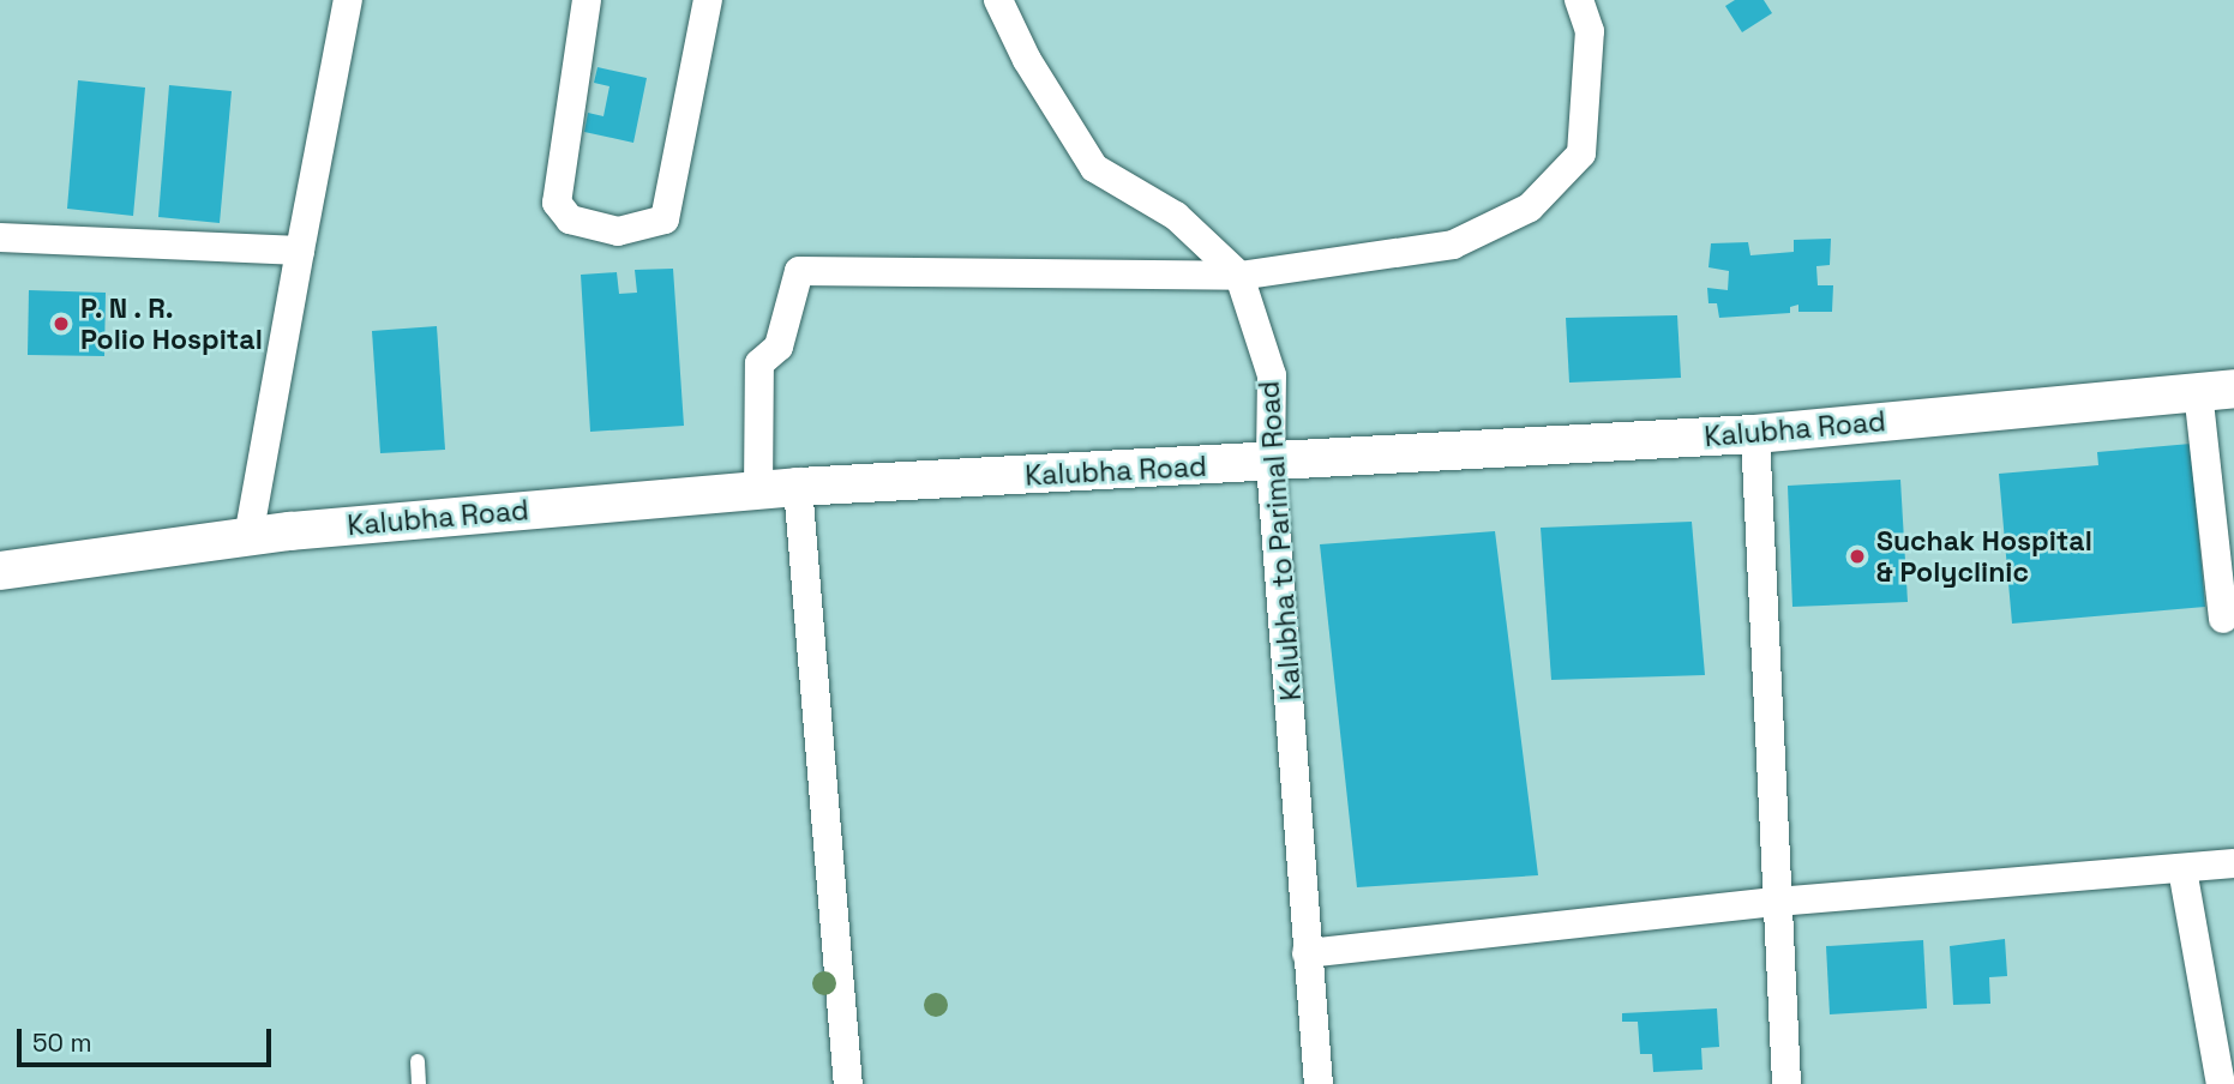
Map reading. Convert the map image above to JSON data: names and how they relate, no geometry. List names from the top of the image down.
{
  "streets": {
    "street": ["Kalubha Road", "Kalubha to Parimal Road"]
  },
  "crossings": [
    ["Kalubha Road", "Kalubha to Parimal Road"]
  ],
  "places": ["P. N . R. Polio Hospital", "Suchak Hospital & Polyclinic"],
  "scale_bar": "50 m"
}
